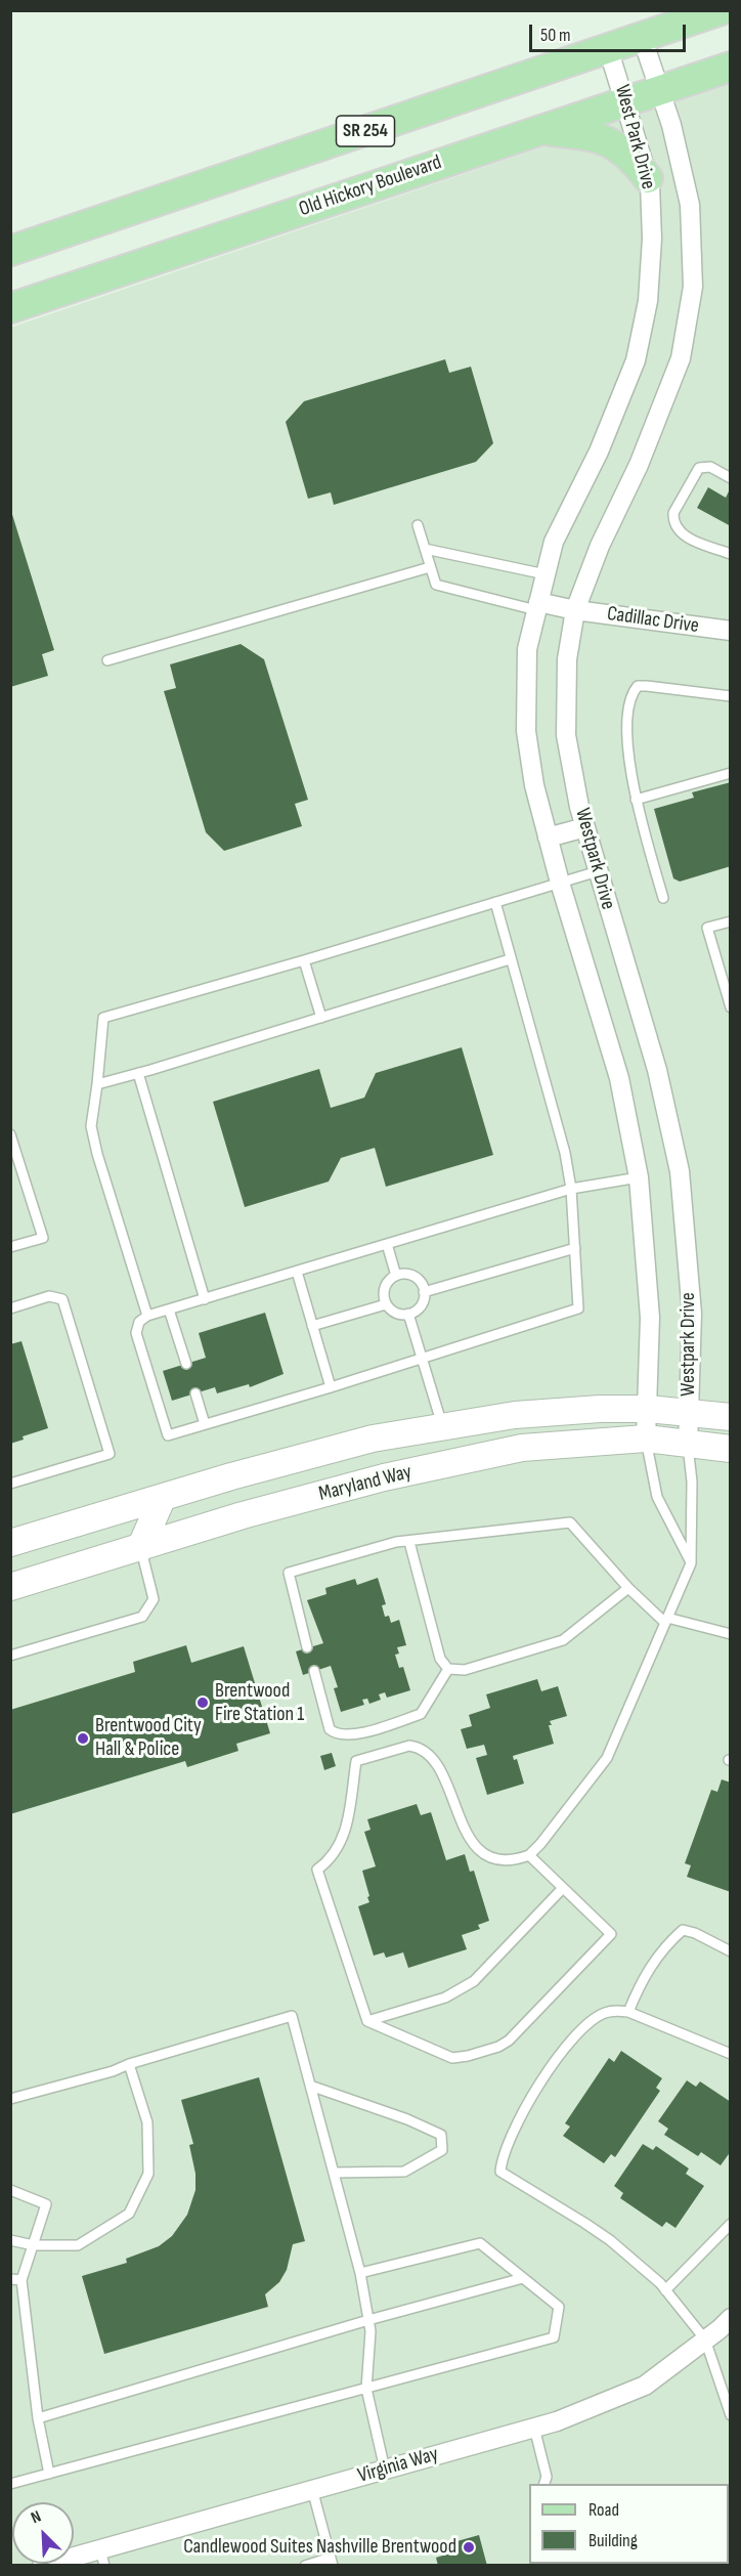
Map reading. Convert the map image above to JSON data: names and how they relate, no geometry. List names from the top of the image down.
{
  "streets": {
    "main road": ["SR 254", "Old Hickory Boulevard", "Maryland Way"],
    "street": [
      "West Park Drive",
      "Cadillac Drive",
      "Westpark Drive",
      "Virginia Way"
    ]
  },
  "crossings": [
    ["SR 254", "West Park Drive"],
    ["West Park Drive", "Old Hickory Boulevard"],
    ["West Park Drive", "Westpark Drive"],
    ["Cadillac Drive", "Westpark Drive"],
    ["Westpark Drive", "Maryland Way"]
  ],
  "places": ["Brentwood Fire Station 1", "Brentwood City Hall & Police", "Candlewood Suites Nashville Brentwood"],
  "legend": ["Road", "Building"],
  "scale_bar": "50 m",
  "north": "top left"
}
